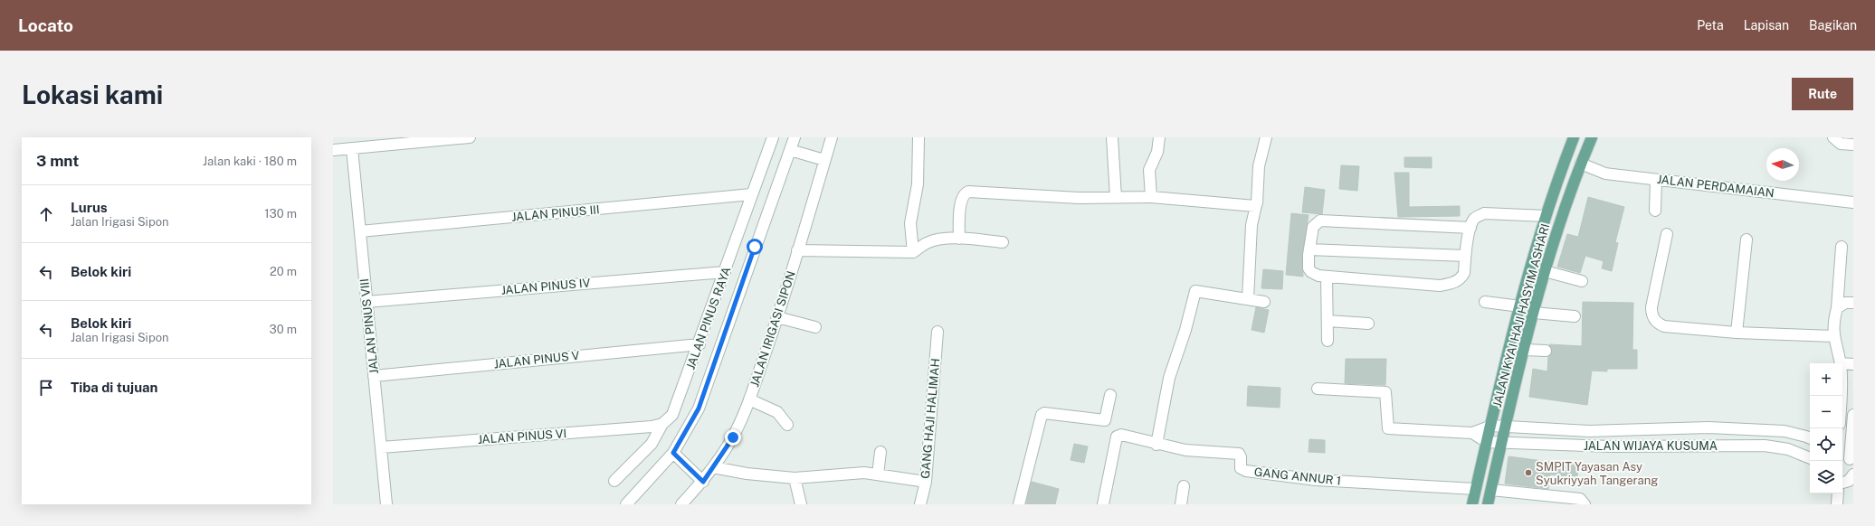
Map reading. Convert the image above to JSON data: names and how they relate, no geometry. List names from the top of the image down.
{
  "streets": {
    "main road": ["JALAN KYAI HAJI HASYIM ASHARI"],
    "street": [
      "JALAN PERDAMAIAN",
      "JALAN PINUS III",
      "JALAN PINUS IV",
      "JALAN PINUS RAYA",
      "JALAN PINUS VIII",
      "JALAN IRIGASI SIPON",
      "JALAN PINUS V",
      "GANG HAJI HALIMAH",
      "JALAN PINUS VI",
      "JALAN WIJAYA KUSUMA",
      "GANG ANNUR 1"
    ]
  },
  "crossings": [
    ["JALAN PERDAMAIAN", "JALAN KYAI HAJI HASYIM ASHARI"],
    ["JALAN PINUS III", "JALAN PINUS RAYA"],
    ["JALAN PINUS III", "JALAN PINUS VIII"],
    ["JALAN PINUS IV", "JALAN PINUS RAYA"],
    ["JALAN PINUS IV", "JALAN PINUS VIII"],
    ["JALAN KYAI HAJI HASYIM ASHARI", "JALAN WIJAYA KUSUMA"],
    ["JALAN KYAI HAJI HASYIM ASHARI", "GANG ANNUR 1"],
    ["JALAN PINUS RAYA", "JALAN PINUS V"],
    ["JALAN PINUS RAYA", "JALAN PINUS VI"],
    ["JALAN PINUS VIII", "JALAN PINUS V"],
    ["JALAN PINUS VIII", "JALAN PINUS VI"]
  ],
  "places": ["SMPIT Yayasan Asy Syukriyyah Tangerang"],
  "north": "left",
  "page": {
    "header": "Locato",
    "nav": ["Peta", "Lapisan", "Bagikan"],
    "buttons": "Rute",
    "title": "Lokasi kami",
    "heading": ["3 mnt", "Jalan kaki · 180 m"],
    "list": [
      ["Lurus", "Jalan Irigasi Sipon", "130 m"],
      ["Belok kiri", "20 m"],
      ["Belok kiri", "Jalan Irigasi Sipon", "30 m"],
      "Tiba di tujuan"
    ],
    "map_buttons": ["+", "−"]
  }
}
